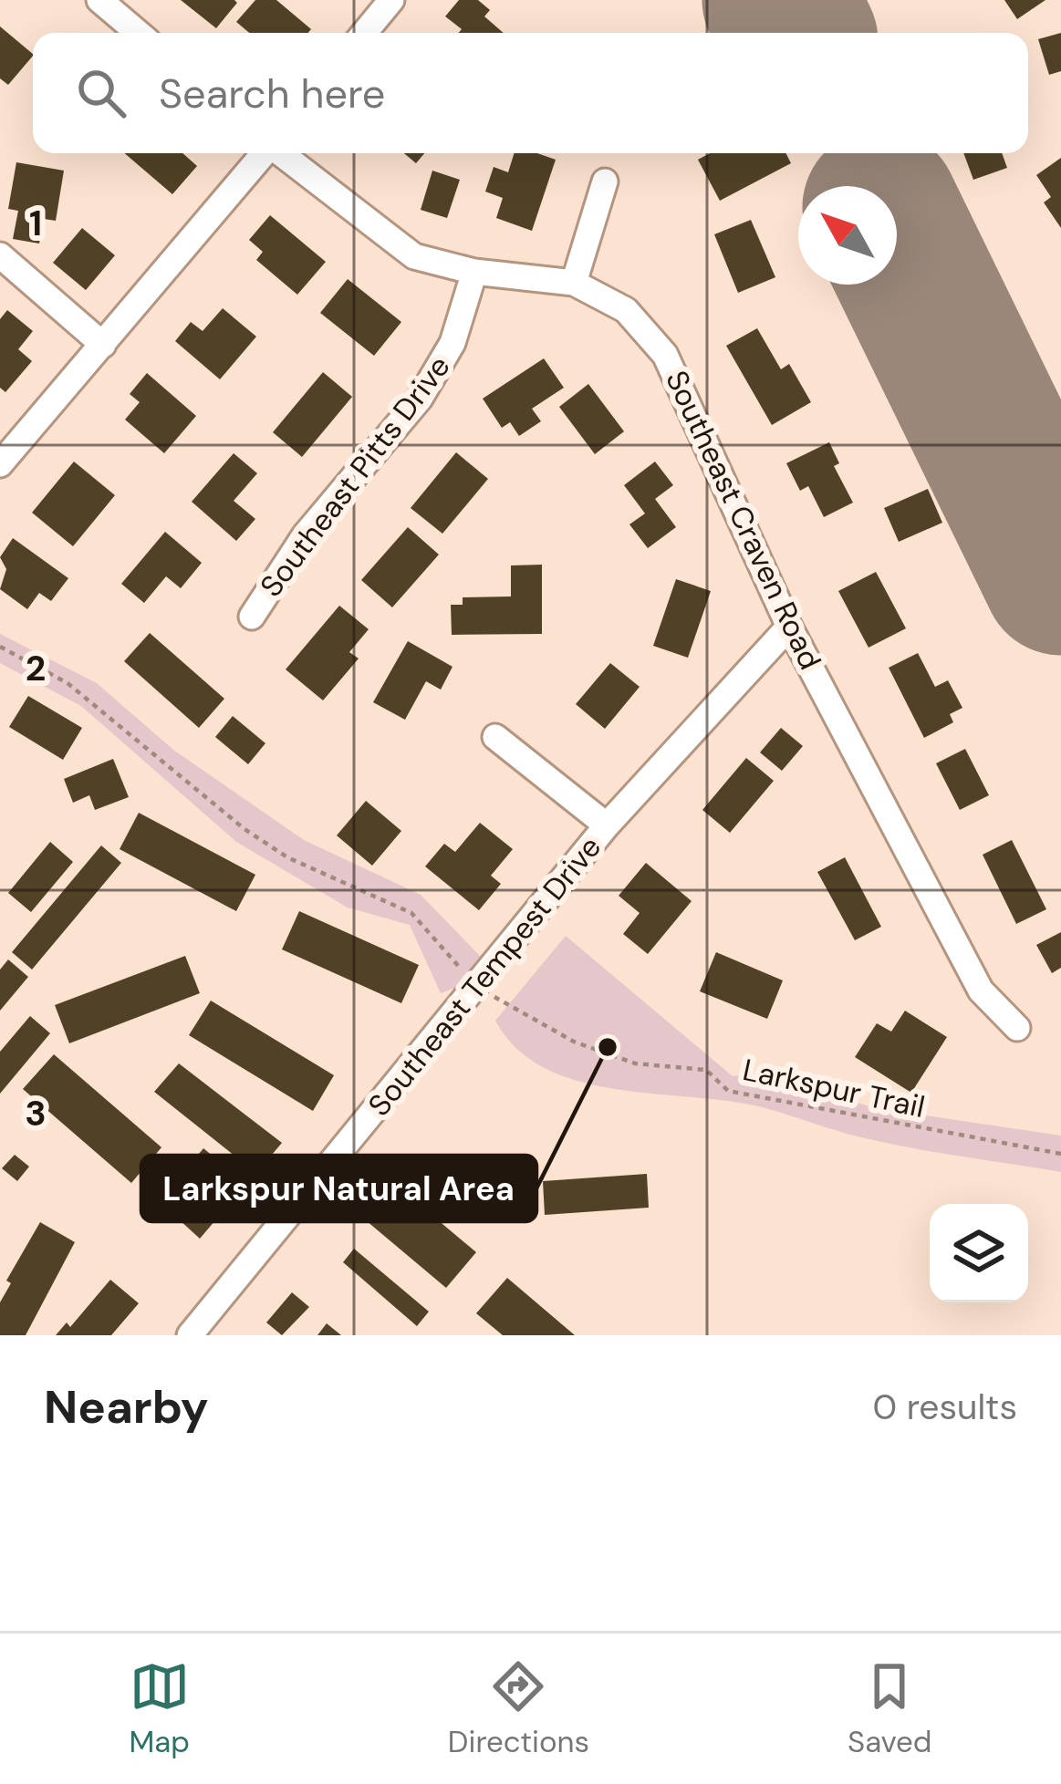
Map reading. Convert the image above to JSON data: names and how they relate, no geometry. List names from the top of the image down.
{
  "streets": {
    "street": ["Southeast Pitts Drive", "Southeast Craven Road", "Southeast Tempest Drive"],
    "path": ["Larkspur Trail"]
  },
  "crossings": [
    ["Southeast Pitts Drive", "Southeast Craven Road"],
    ["Southeast Craven Road", "Southeast Tempest Drive"]
  ],
  "places": ["Larkspur Natural Area"],
  "north": "top left",
  "page": {
    "search": "Search here",
    "heading": ["Nearby", "0 results"],
    "nav": ["Map", "Directions", "Saved"]
  },
  "grid": {
    "rows": ["1", "2", "3"]
  }
}
